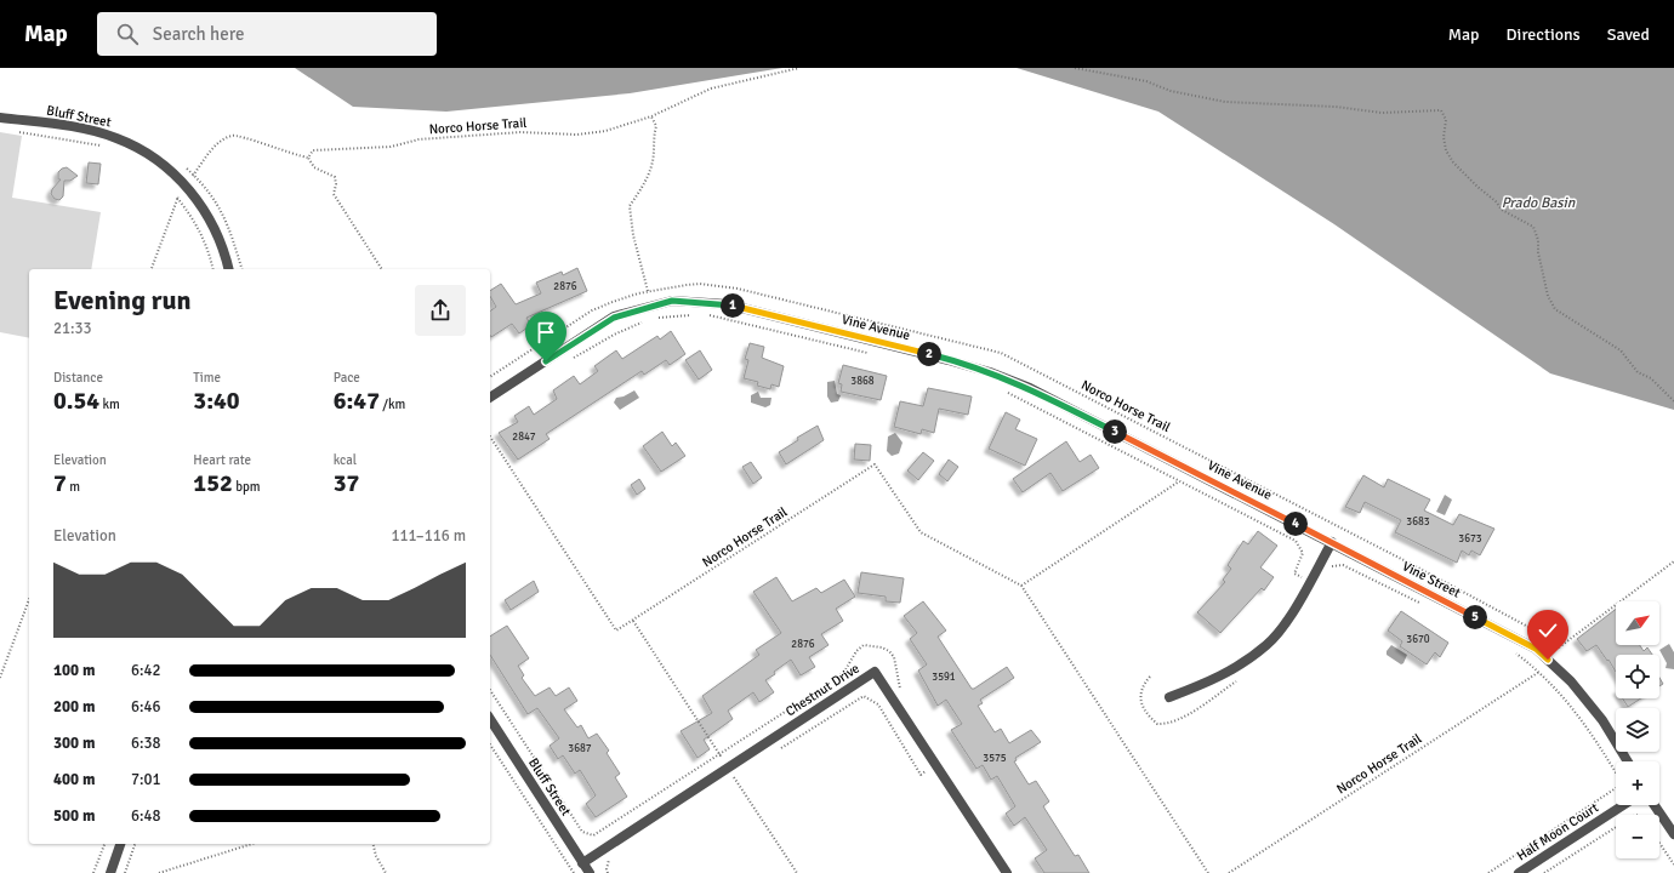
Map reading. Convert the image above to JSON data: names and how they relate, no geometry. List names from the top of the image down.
{
  "streets": {
    "street": [
      "Bluff Street",
      "Vine Avenue",
      "Vine Street",
      "Chestnut Drive",
      "Half Moon Court"
    ],
    "path": ["Norco Horse Trail"]
  },
  "crossings": [
    ["Bluff Street", "Chestnut Drive"],
    ["Norco Horse Trail", "Vine Street"],
    ["Vine Avenue", "Vine Street"]
  ],
  "water": ["Prado Basin"],
  "house_numbers": [
    "2876",
    "3868",
    "2847",
    "3683",
    "3673",
    "3670",
    "2876",
    "3591",
    "3687",
    "3575"
  ],
  "north": "top right",
  "page": {
    "header": "Map",
    "search": "Search here",
    "nav": ["Map", "Directions", "Saved"],
    "heading": ["Evening run", "21:33"],
    "pins": [
      "1",
      "2",
      "3",
      "4",
      "5"
    ],
    "stats": [
      ["Distance", "0.54 km"],
      ["Time", "3:40"],
      ["Pace", "6:47 /km"],
      ["Elevation", "7 m"],
      ["Heart rate", "152 bpm"],
      ["kcal", "37"]
    ],
    "chart": ["Elevation", "111–116 m"],
    "map_buttons": ["+", "−"],
    "list": [
      {
        "name": "100 m",
        "note": "6:42"
      },
      {
        "name": "200 m",
        "note": "6:46"
      },
      {
        "name": "300 m",
        "note": "6:38"
      },
      {
        "name": "400 m",
        "note": "7:01"
      },
      {
        "name": "500 m",
        "note": "6:48"
      }
    ]
  }
}
